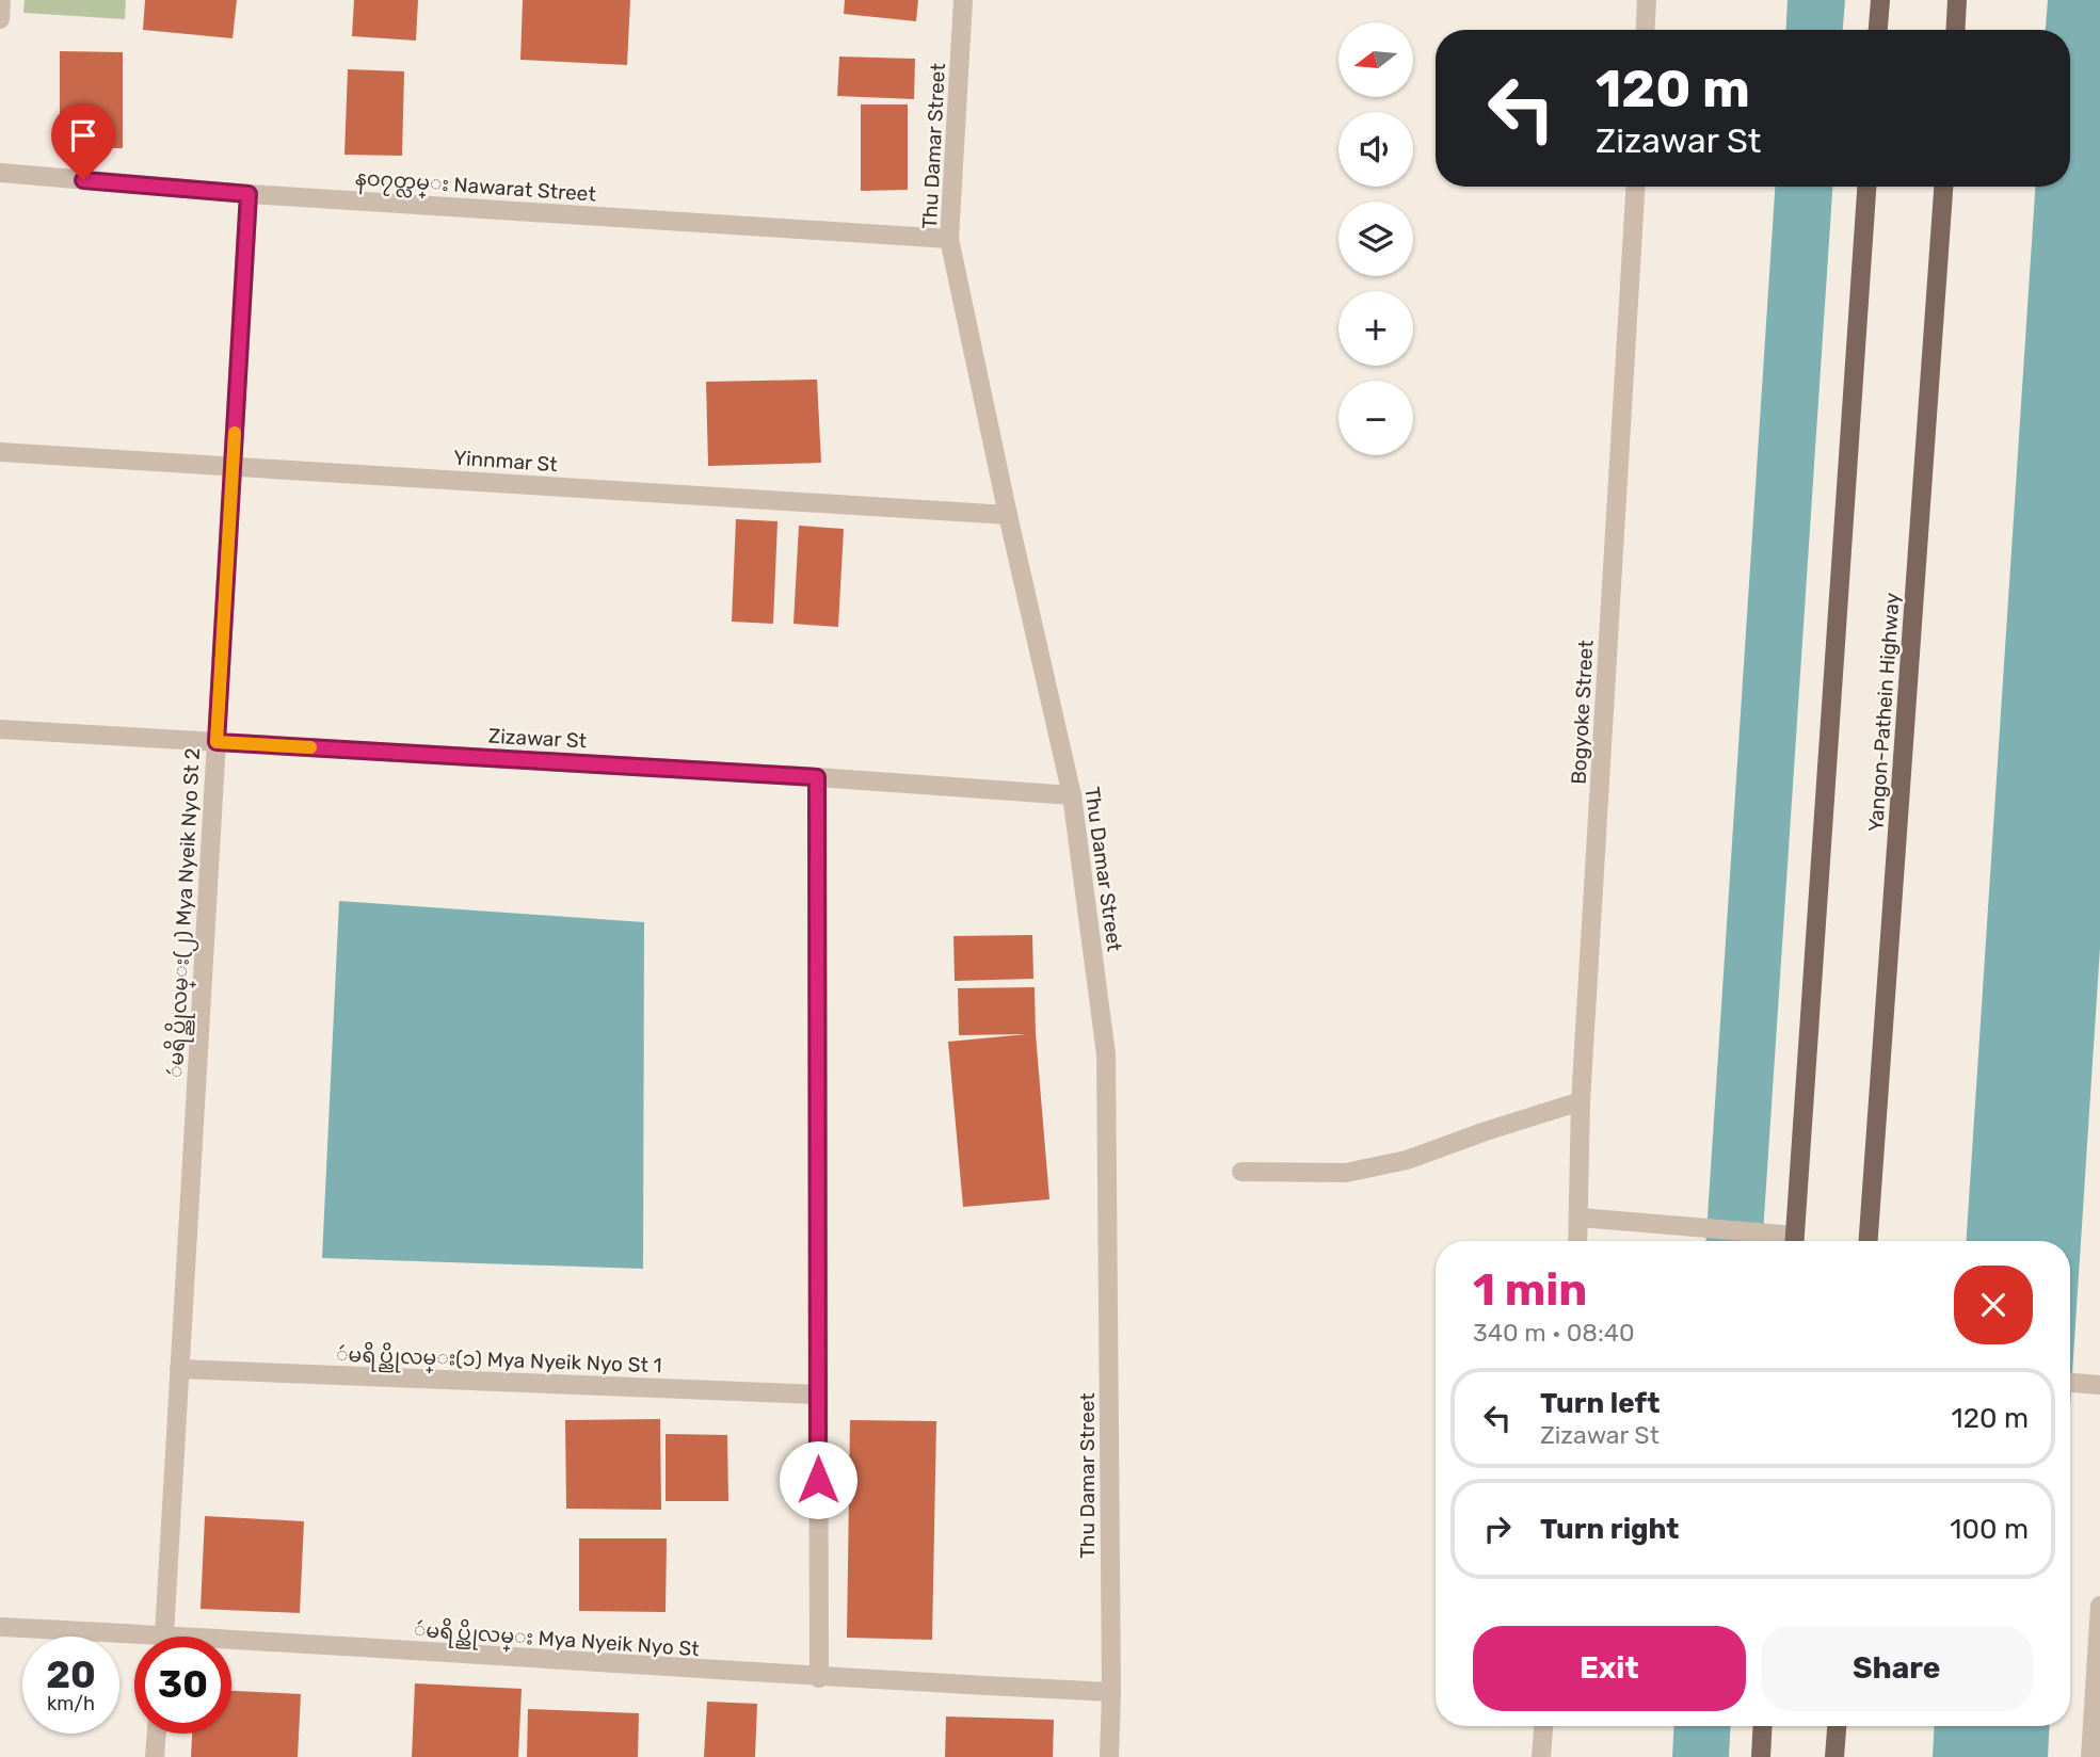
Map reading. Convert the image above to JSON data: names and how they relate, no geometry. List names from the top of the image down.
{
  "streets": {
    "main road": ["Yangon-Pathein Highway"],
    "street": [
      "Thu Damar Street",
      "နဝ၇တ္လမ္း Nawarat Street",
      "Yinnmar St",
      "Bogyoke Street",
      "Zizawar St",
      "ဴမရိပ္ညိုလမ္း(၂) Mya Nyeik Nyo St 2",
      "ဴမရိပ္ညိုလမ္း(၁) Mya Nyeik Nyo St 1",
      "ဴမရိပ္ညိုလမ္း Mya Nyeik Nyo St"
    ]
  },
  "crossings": [
    ["Thu Damar Street", "နဝ၇တ္လမ္း Nawarat Street"],
    ["Thu Damar Street", "Yinnmar St"],
    ["Thu Damar Street", "Zizawar St"],
    ["Thu Damar Street", "ဴမရိပ္ညိုလမ္း Mya Nyeik Nyo St"],
    ["နဝ၇တ္လမ္း Nawarat Street", "ဴမရိပ္ညိုလမ္း(၂) Mya Nyeik Nyo St 2"],
    ["Yinnmar St", "ဴမရိပ္ညိုလမ္း(၂) Mya Nyeik Nyo St 2"],
    ["Zizawar St", "ဴမရိပ္ညိုလမ္း(၂) Mya Nyeik Nyo St 2"],
    ["ဴမရိပ္ညိုလမ္း(၂) Mya Nyeik Nyo St 2", "ဴမရိပ္ညိုလမ္း(၁) Mya Nyeik Nyo St 1"]
  ],
  "north": "left",
  "page": {
    "map_buttons": ["+", "−"],
    "turn": ["120 m", "Zizawar St"],
    "heading": ["1 min", "340 m · 08:40"],
    "list": [
      {
        "name": "Turn left",
        "note": "Zizawar St",
        "value": "120 m"
      },
      {
        "name": "Turn right",
        "value": "100 m"
      }
    ],
    "buttons": ["Exit", "Share"],
    "speed": "20 km/h",
    "limit": "30"
  }
}
